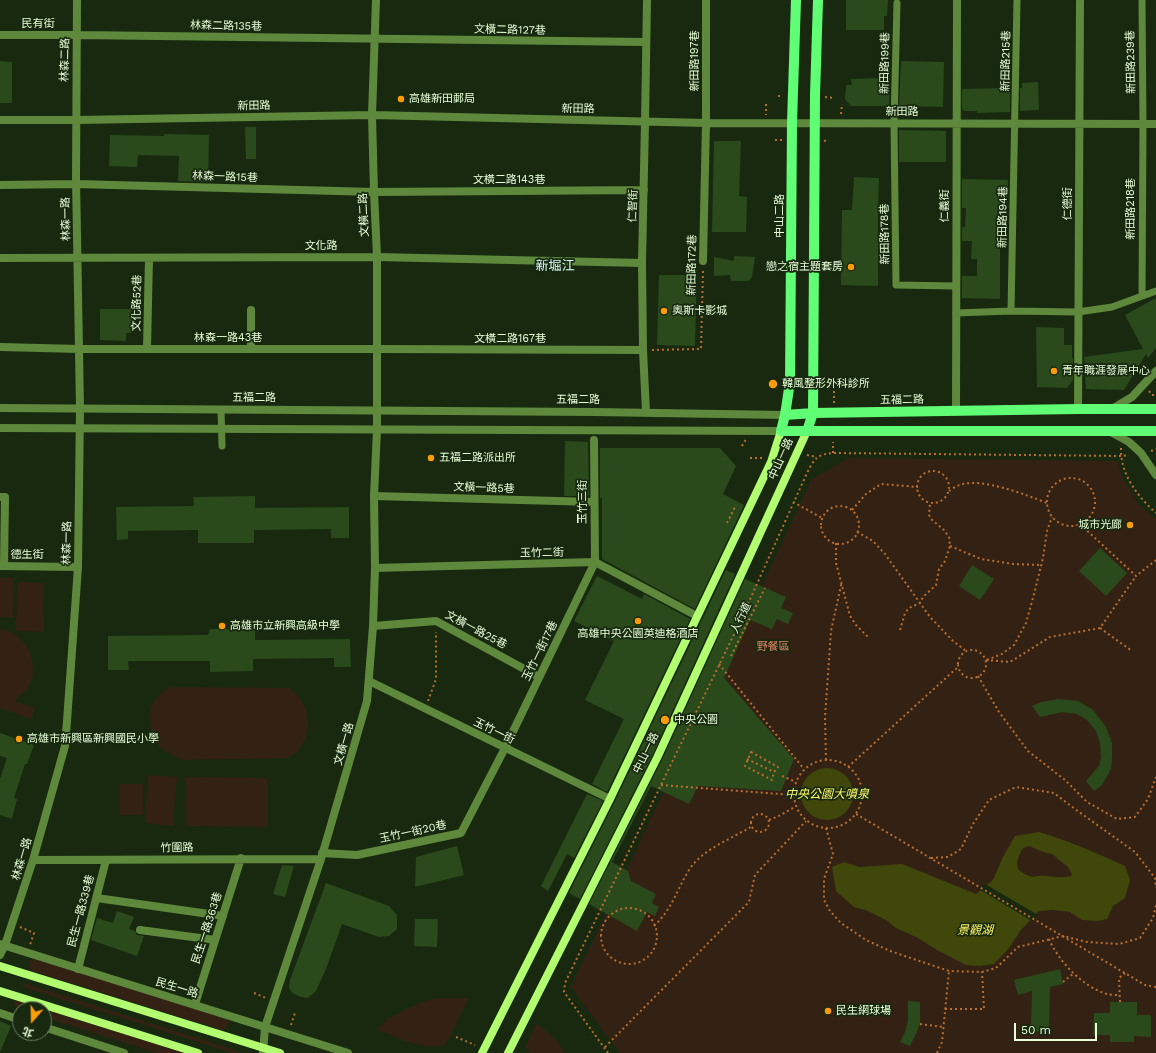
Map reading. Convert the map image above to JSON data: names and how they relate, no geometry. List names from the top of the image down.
{
  "streets": {
    "main road": ["中山二路", "五福二路", "中山一路"],
    "street": [
      "民有街",
      "林森二路135巷",
      "文橫二路127巷",
      "林森二路",
      "新田路197巷",
      "新田路",
      "林森一路15巷",
      "文橫二路143巷",
      "仁德街",
      "仁智街",
      "仁義街",
      "文橫二路",
      "林森一路",
      "文化路",
      "新田路172巷",
      "文化路52巷",
      "林森一路43巷",
      "文橫二路167巷",
      "文橫一路5巷",
      "玉竹三街",
      "玉竹二街",
      "德生街",
      "文橫一路25巷",
      "玉竹一街17巷",
      "玉竹一街",
      "文橫一路",
      "玉竹一街20巷",
      "竹圍路",
      "民生一路339巷",
      "民生一路363巷",
      "民生一路"
    ],
    "lane": [
      "新田路215巷",
      "新田路239巷",
      "新田路199巷",
      "新田路218巷",
      "新田路194巷",
      "新田路178巷"
    ],
    "path": ["人行道"]
  },
  "crossings": [
    ["民有街", "林森二路135巷"],
    ["民有街", "林森二路"],
    ["林森二路135巷", "文橫二路127巷"],
    ["林森二路135巷", "林森二路"],
    ["林森二路135巷", "文橫二路"],
    ["文橫二路127巷", "仁智街"],
    ["文橫二路127巷", "文橫二路"],
    ["林森二路", "新田路"],
    ["林森二路", "林森一路"],
    ["新田路197巷", "新田路"],
    ["新田路197巷", "新田路172巷"],
    ["新田路215巷", "新田路"],
    ["新田路215巷", "新田路194巷"],
    ["新田路239巷", "新田路"],
    ["新田路239巷", "新田路218巷"],
    ["新田路199巷", "新田路"],
    ["新田路199巷", "新田路178巷"],
    ["新田路", "仁德街"],
    ["新田路", "仁智街"],
    ["新田路", "仁義街"],
    ["新田路", "新田路218巷"],
    ["新田路", "文橫二路"],
    ["新田路", "中山二路"],
    ["新田路", "新田路194巷"],
    ["新田路", "林森一路"],
    ["新田路", "新田路178巷"],
    ["新田路", "新田路172巷"],
    ["林森一路15巷", "文橫二路143巷"],
    ["林森一路15巷", "文橫二路"],
    ["林森一路15巷", "林森一路"],
    ["文橫二路143巷", "仁智街"],
    ["文橫二路143巷", "文橫二路"],
    ["仁德街", "五福二路"],
    ["仁智街", "文化路"],
    ["仁智街", "新田路172巷"],
    ["仁智街", "文橫二路167巷"],
    ["仁智街", "五福二路"],
    ["仁義街", "新田路178巷"],
    ["仁義街", "五福二路"],
    ["文橫二路", "文化路"],
    ["文橫二路", "林森一路43巷"],
    ["文橫二路", "文橫二路167巷"],
    ["文橫二路", "五福二路"],
    ["文橫二路", "文橫一路"],
    ["中山二路", "五福二路"],
    ["中山二路", "中山一路"],
    ["林森一路", "文化路"],
    ["林森一路", "林森一路43巷"],
    ["林森一路", "五福二路"],
    ["林森一路", "德生街"],
    ["林森一路", "竹圍路"],
    ["林森一路", "民生一路"],
    ["文化路", "文化路52巷"],
    ["新田路172巷", "文橫二路167巷"],
    ["文化路52巷", "林森一路43巷"],
    ["林森一路43巷", "文橫二路167巷"],
    ["五福二路", "中山一路"],
    ["中山一路", "玉竹二街"],
    ["中山一路", "玉竹一街"],
    ["文橫一路5巷", "玉竹三街"],
    ["文橫一路5巷", "文橫一路"],
    ["玉竹三街", "玉竹二街"],
    ["玉竹三街", "玉竹一街17巷"],
    ["玉竹二街", "玉竹一街17巷"],
    ["玉竹二街", "文橫一路"],
    ["文橫一路25巷", "玉竹一街17巷"],
    ["文橫一路25巷", "文橫一路"],
    ["玉竹一街17巷", "玉竹一街"],
    ["玉竹一街17巷", "玉竹一街20巷"],
    ["玉竹一街", "文橫一路"],
    ["玉竹一街", "玉竹一街20巷"],
    ["文橫一路", "玉竹一街20巷"],
    ["文橫一路", "竹圍路"],
    ["文橫一路", "民生一路"],
    ["玉竹一街20巷", "竹圍路"],
    ["竹圍路", "民生一路339巷"],
    ["竹圍路", "民生一路363巷"],
    ["民生一路339巷", "民生一路"],
    ["民生一路363巷", "民生一路"]
  ],
  "districts": ["新堀江"],
  "water": ["中央公園大噴泉", "景觀湖"],
  "parks": ["野餐區"],
  "places": [
    "高雄新田郵局",
    "戀之宿主題套房",
    "奧斯卡影城",
    "青年職涯發展中心",
    "韓風整形外科診所",
    "五福二路派出所",
    "城市光廊",
    "高雄中央公園英迪格酒店",
    "高雄市立新興高級中學",
    "中央公園",
    "高雄市新興區新興國民小學",
    "民生網球場"
  ],
  "scale_bar": "50 m",
  "north": "bottom"
}
